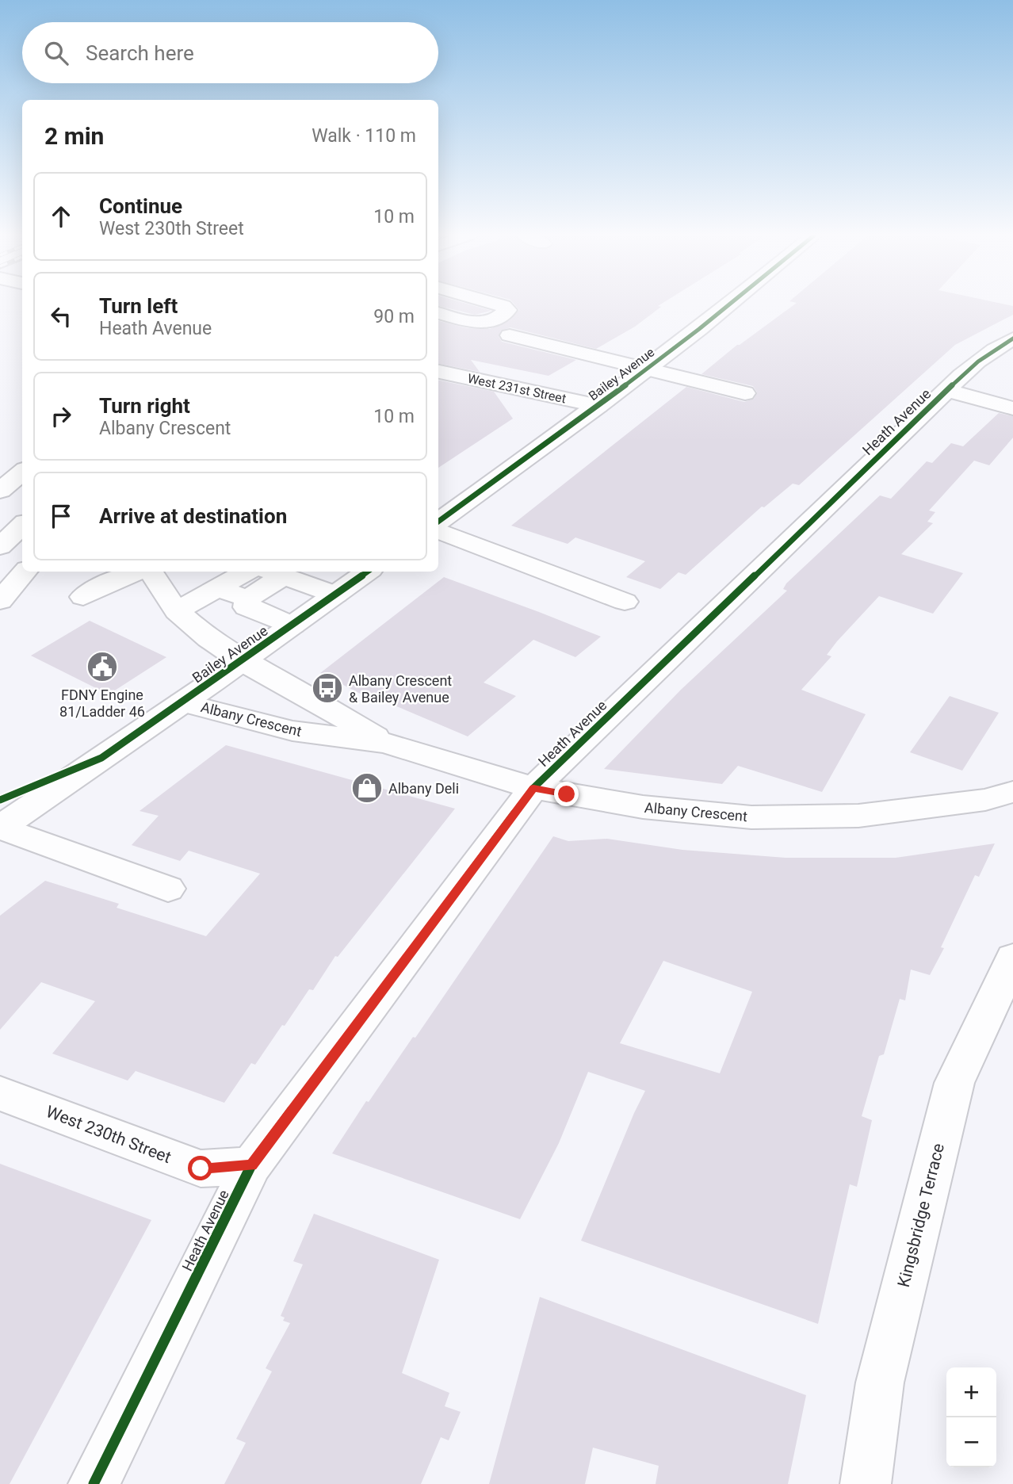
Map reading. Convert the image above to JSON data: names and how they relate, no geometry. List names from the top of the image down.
{
  "streets": {
    "main road": [
      "Bailey Avenue",
      "West 231st Street",
      "Heath Avenue",
      "Albany Crescent",
      "West 230th Street",
      "Kingsbridge Terrace"
    ]
  },
  "crossings": [
    ["Bailey Avenue", "West 231st Street"],
    ["Bailey Avenue", "Albany Crescent"],
    ["Heath Avenue", "Albany Crescent"],
    ["Heath Avenue", "West 230th Street"]
  ],
  "places": {
    "public building": ["FDNY Engine 81/Ladder 46"],
    "bus stop": ["Albany Crescent & Bailey Avenue"],
    "shop": ["Albany Deli"]
  },
  "page": {
    "search": "Search here",
    "heading": ["2 min", "Walk · 110 m"],
    "list": [
      ["Continue", "West 230th Street", "10 m"],
      ["Turn left", "Heath Avenue", "90 m"],
      ["Turn right", "Albany Crescent", "10 m"],
      "Arrive at destination"
    ],
    "map_buttons": ["+", "−"]
  }
}
